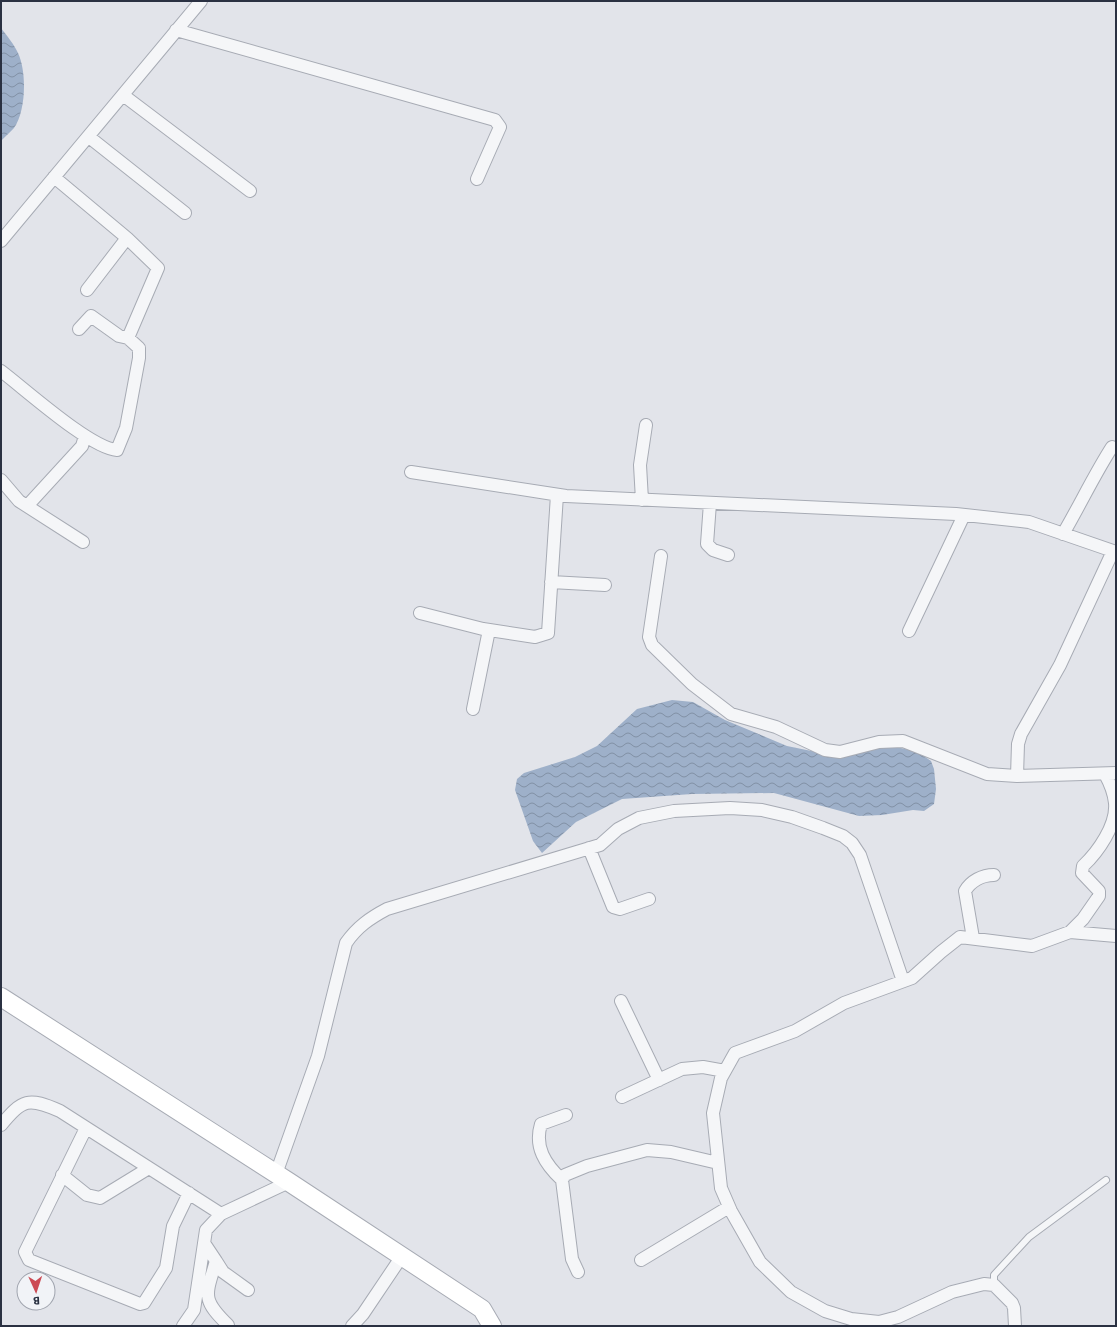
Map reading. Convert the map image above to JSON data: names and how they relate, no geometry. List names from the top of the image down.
{
  "north": "bottom"
}
